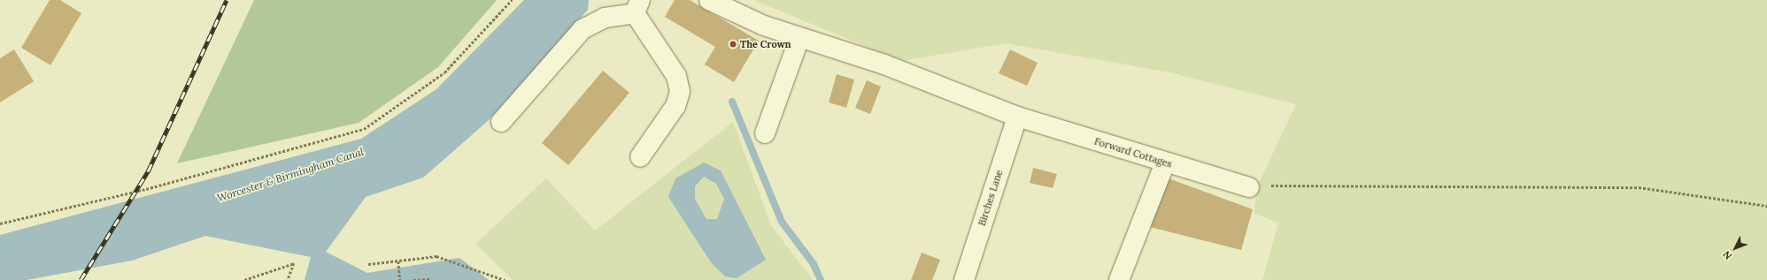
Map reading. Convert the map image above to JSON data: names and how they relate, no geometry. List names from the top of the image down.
{
  "streets": {
    "street": ["Forward Cottages", "Birches Lane"]
  },
  "crossings": [
    ["Forward Cottages", "Birches Lane"]
  ],
  "water": ["Worcester & Birmingham Canal"],
  "places": ["The Crown"],
  "north": "bottom left"
}
